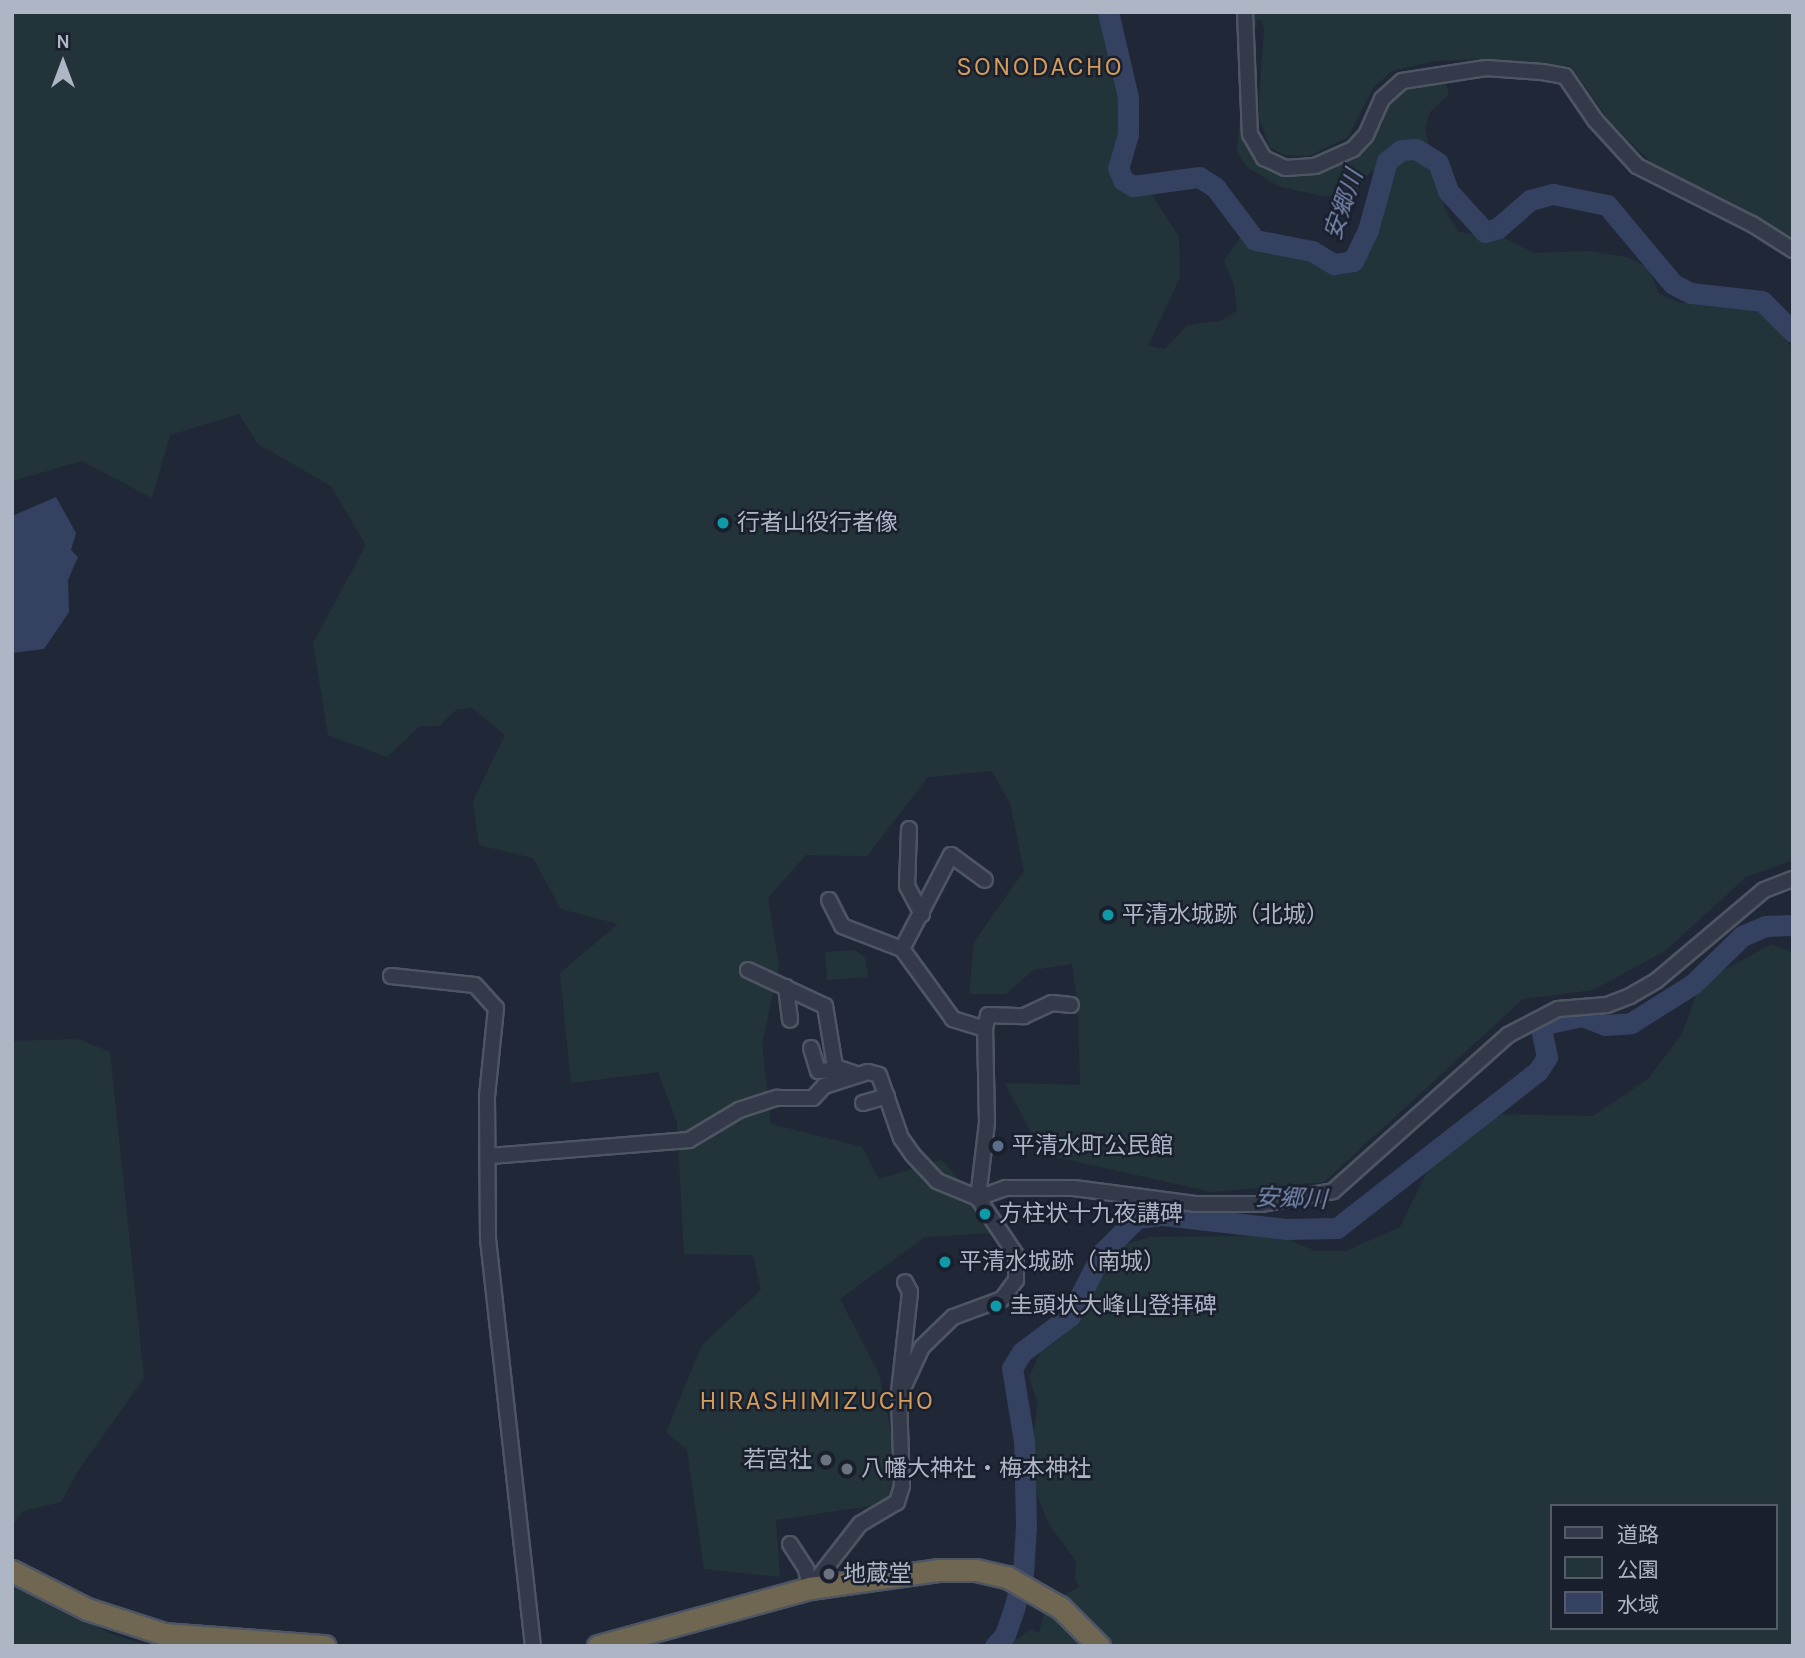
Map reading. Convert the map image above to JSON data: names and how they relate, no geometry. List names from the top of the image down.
{
  "districts": ["SONODACHO", "HIRASHIMIZUCHO"],
  "water": ["安郷川"],
  "places": [
    "行者山役行者像",
    "平清水城跡（北城）",
    "平清水町公民館",
    "方柱状十九夜講碑",
    "平清水城跡（南城）",
    "圭頭状大峰山登拝碑",
    "若宮社",
    "八幡大神社・梅本神社",
    "地蔵堂"
  ],
  "legend": ["道路", "公園", "水域"],
  "north": "top"
}
